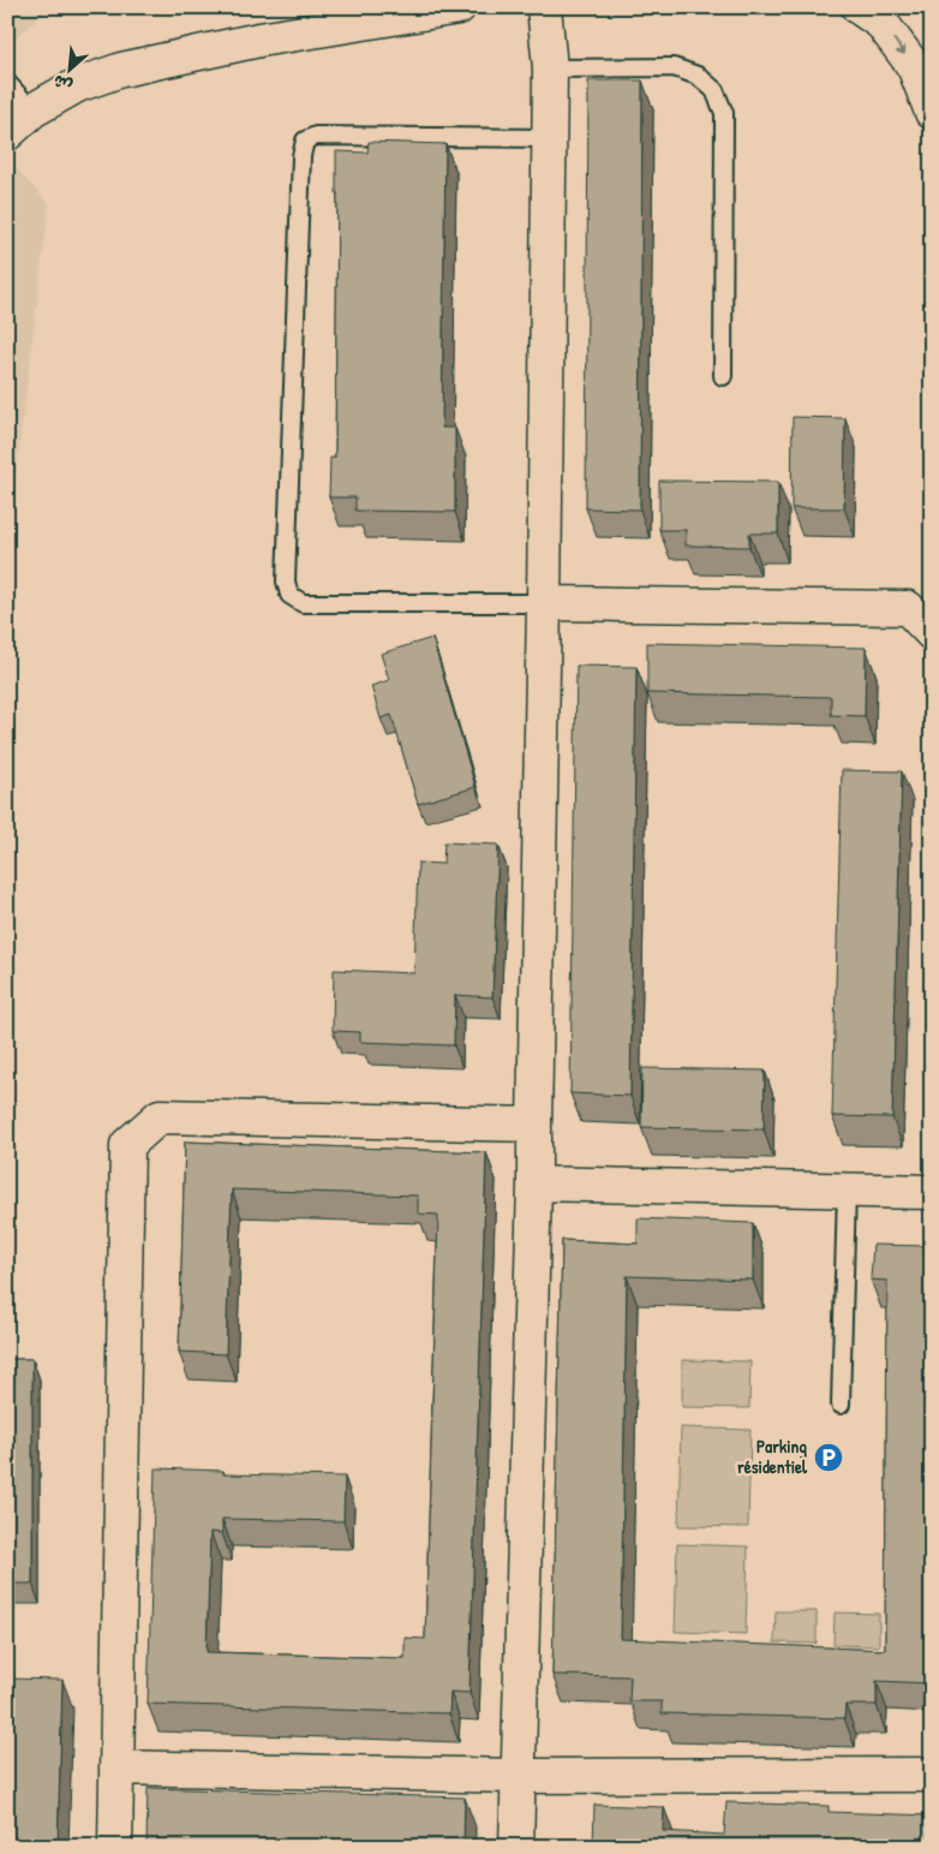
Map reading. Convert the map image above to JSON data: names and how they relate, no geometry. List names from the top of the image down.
{
  "places": {
    "parking": ["Parking résidentiel"]
  },
  "north": "bottom left"
}
